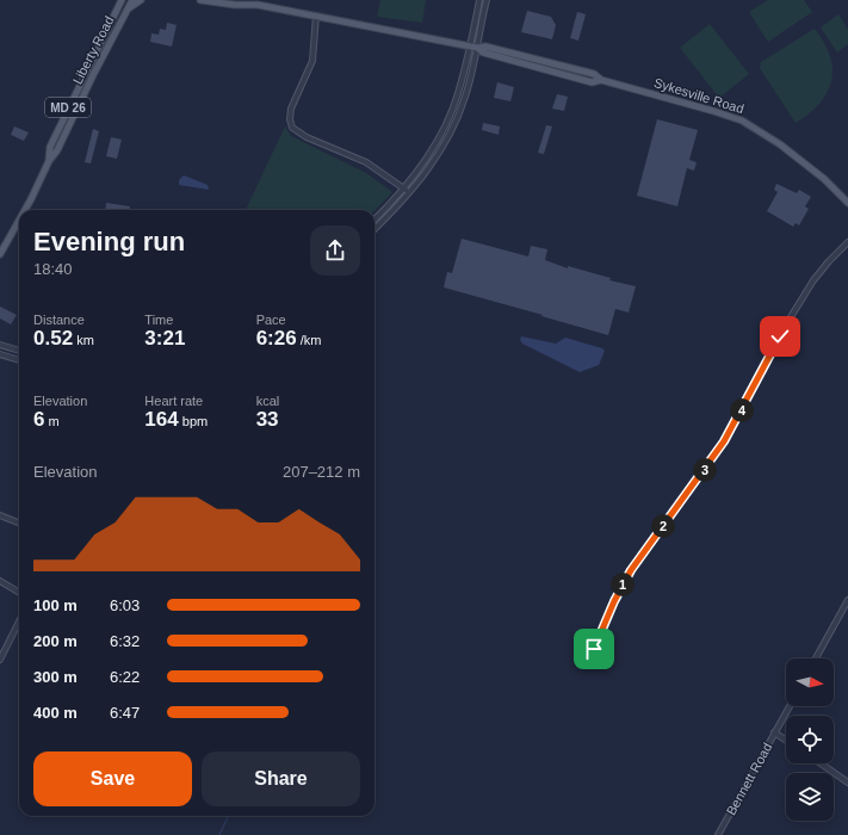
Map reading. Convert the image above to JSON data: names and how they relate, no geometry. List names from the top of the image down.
{
  "streets": {
    "main road": ["Liberty Road", "Sykesville Road", "MD 26"],
    "street": ["Bennett Road"]
  },
  "north": "right",
  "page": {
    "heading": ["Evening run", "18:40"],
    "stats": [
      ["Distance", "0.52 km"],
      ["Time", "3:21"],
      ["Pace", "6:26 /km"],
      ["Elevation", "6 m"],
      ["Heart rate", "164 bpm"],
      ["kcal", "33"]
    ],
    "pins": [
      "4",
      "3",
      "2",
      "1"
    ],
    "chart": ["Elevation", "207–212 m"],
    "list": [
      {
        "name": "100 m",
        "note": "6:03"
      },
      {
        "name": "200 m",
        "note": "6:32"
      },
      {
        "name": "300 m",
        "note": "6:22"
      },
      {
        "name": "400 m",
        "note": "6:47"
      }
    ],
    "buttons": ["Save", "Share"]
  }
}
